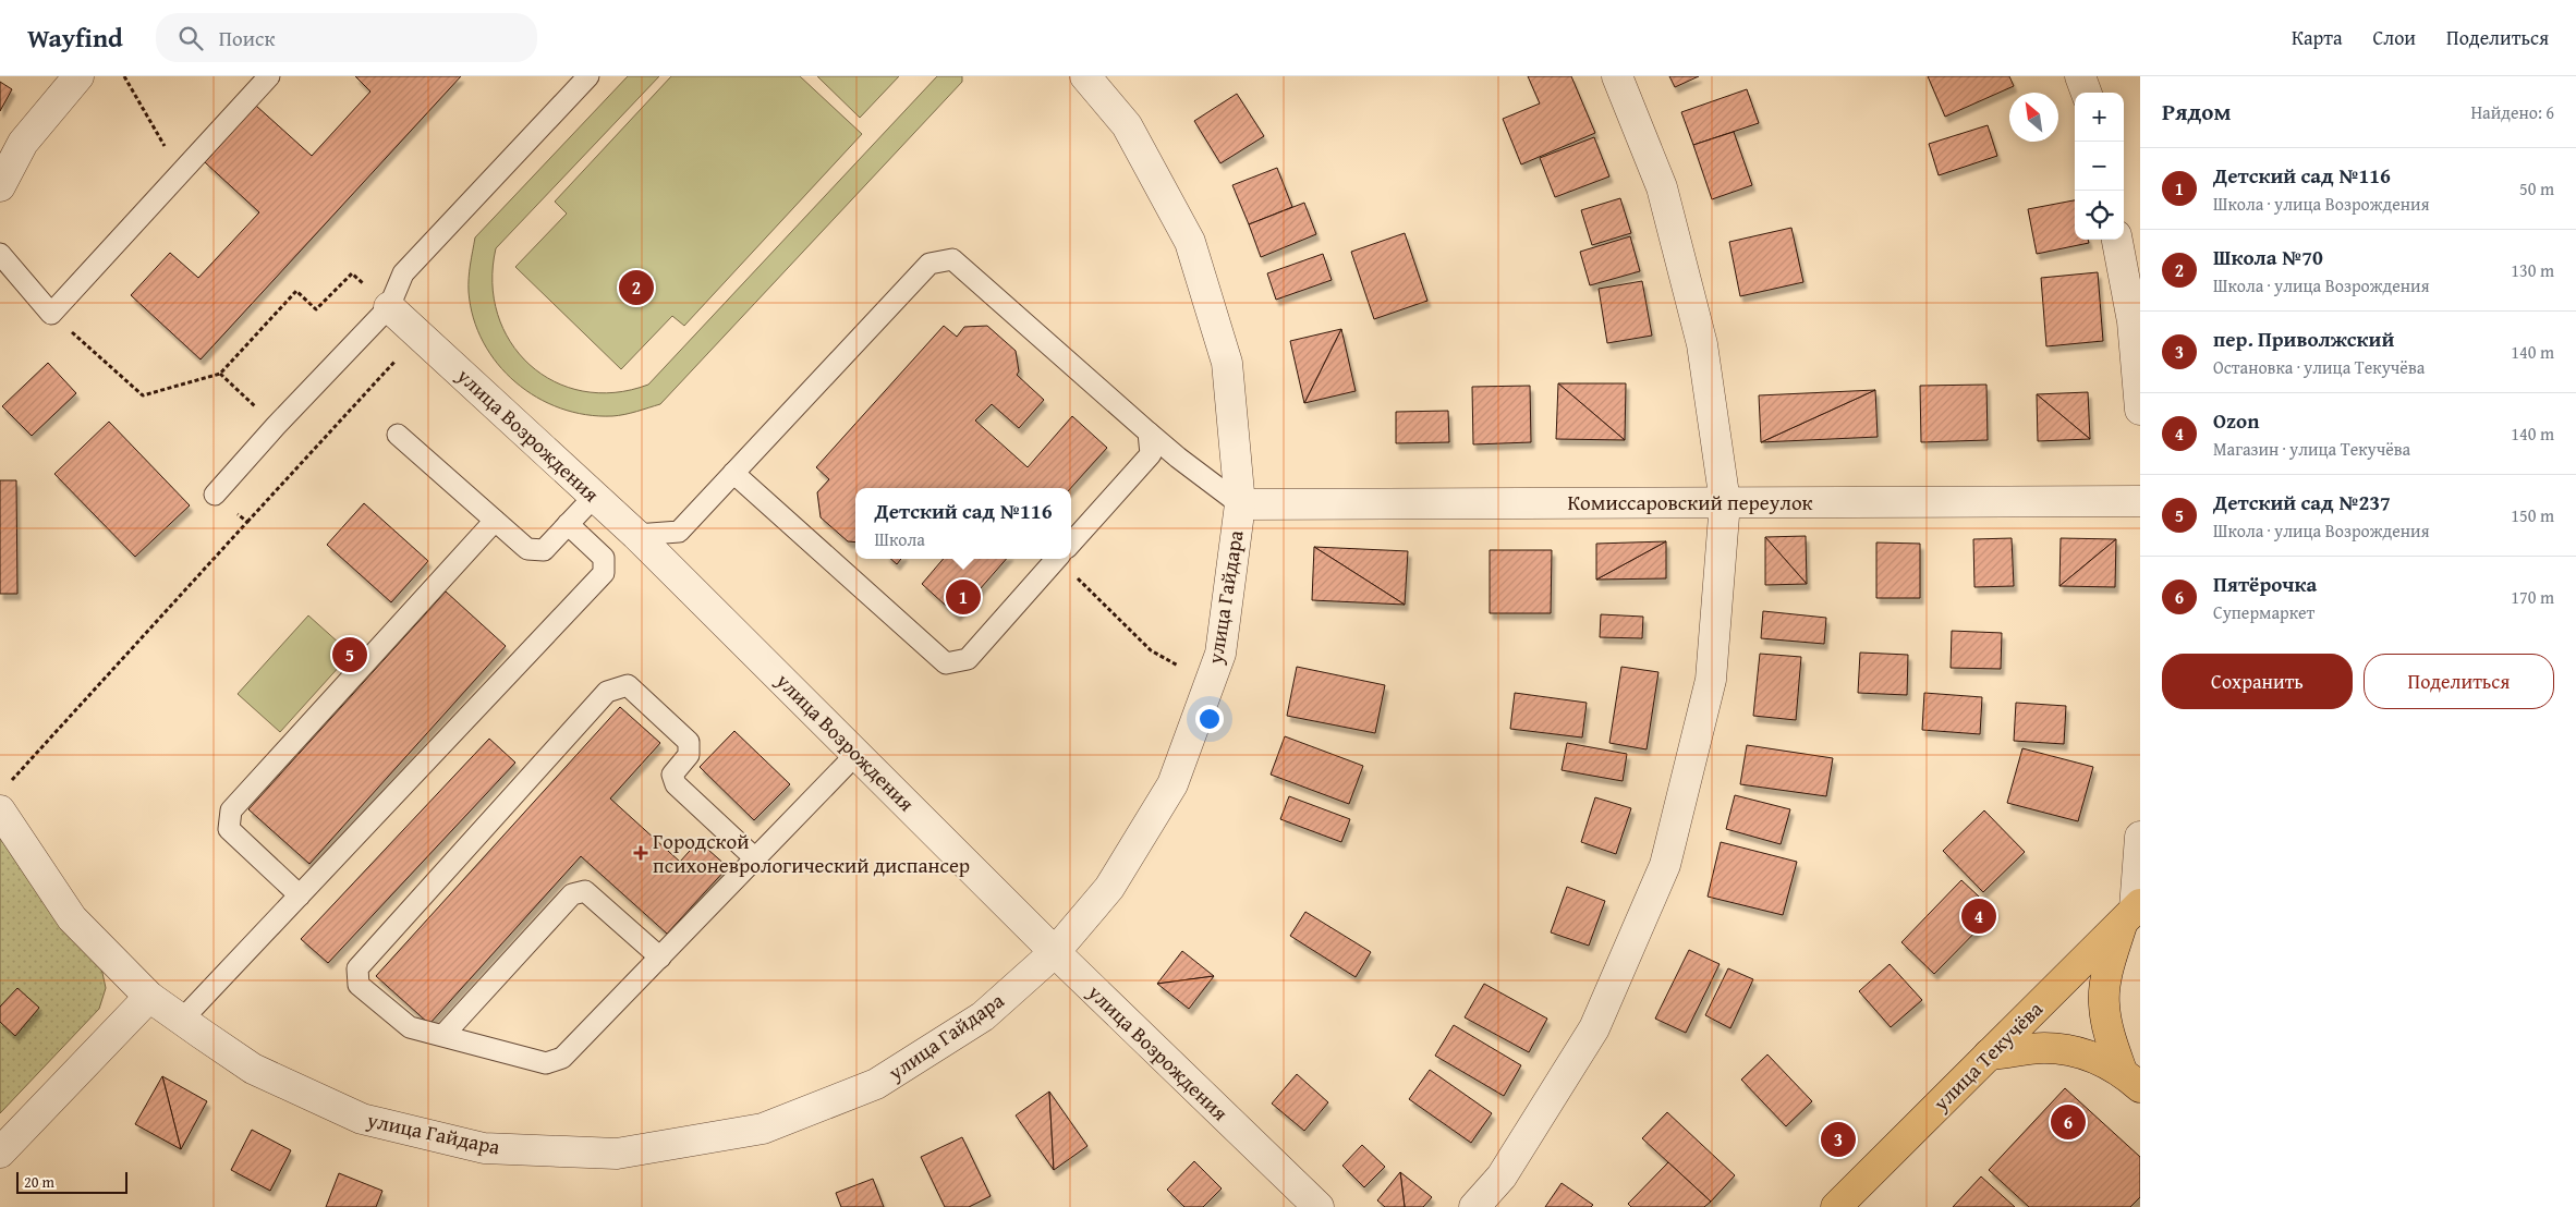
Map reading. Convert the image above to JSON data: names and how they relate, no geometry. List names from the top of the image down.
{
  "streets": {
    "main road": ["улица Текучёва"],
    "street": ["улица Возрождения", "Комиссаровский переулок", "улица Гайдара"]
  },
  "crossings": [
    ["улица Возрождения", "улица Гайдара"],
    ["Комиссаровский переулок", "улица Гайдара"]
  ],
  "places": {
    "health": ["Городской психоневрологический диспансер"]
  },
  "scale_bar": "20 m",
  "north": "top left",
  "page": {
    "header": "Wayfind",
    "search": "Поиск",
    "nav": ["Карта", "Слои", "Поделиться"],
    "heading": ["Рядом", "Найдено: 6"],
    "map_buttons": ["+", "−"],
    "list": [
      {
        "mark": "1",
        "name": "Детский сад №116",
        "note": "Школа · улица Возрождения",
        "value": "50 m"
      },
      {
        "mark": "2",
        "name": "Школа №70",
        "note": "Школа · улица Возрождения",
        "value": "130 m"
      },
      {
        "mark": "3",
        "name": "пер. Приволжский",
        "note": "Остановка · улица Текучёва",
        "value": "140 m"
      },
      {
        "mark": "4",
        "name": "Ozon",
        "note": "Магазин · улица Текучёва",
        "value": "140 m"
      },
      {
        "mark": "5",
        "name": "Детский сад №237",
        "note": "Школа · улица Возрождения",
        "value": "150 m"
      },
      {
        "mark": "6",
        "name": "Пятёрочка",
        "note": "Супермаркет",
        "value": "170 m"
      }
    ],
    "pins": [
      "2",
      "1",
      "5",
      "4",
      "6",
      "3"
    ],
    "popup": ["Детский сад №116", "Школа"],
    "buttons": ["Сохранить", "Поделиться"],
    "scale": "20 m"
  }
}
